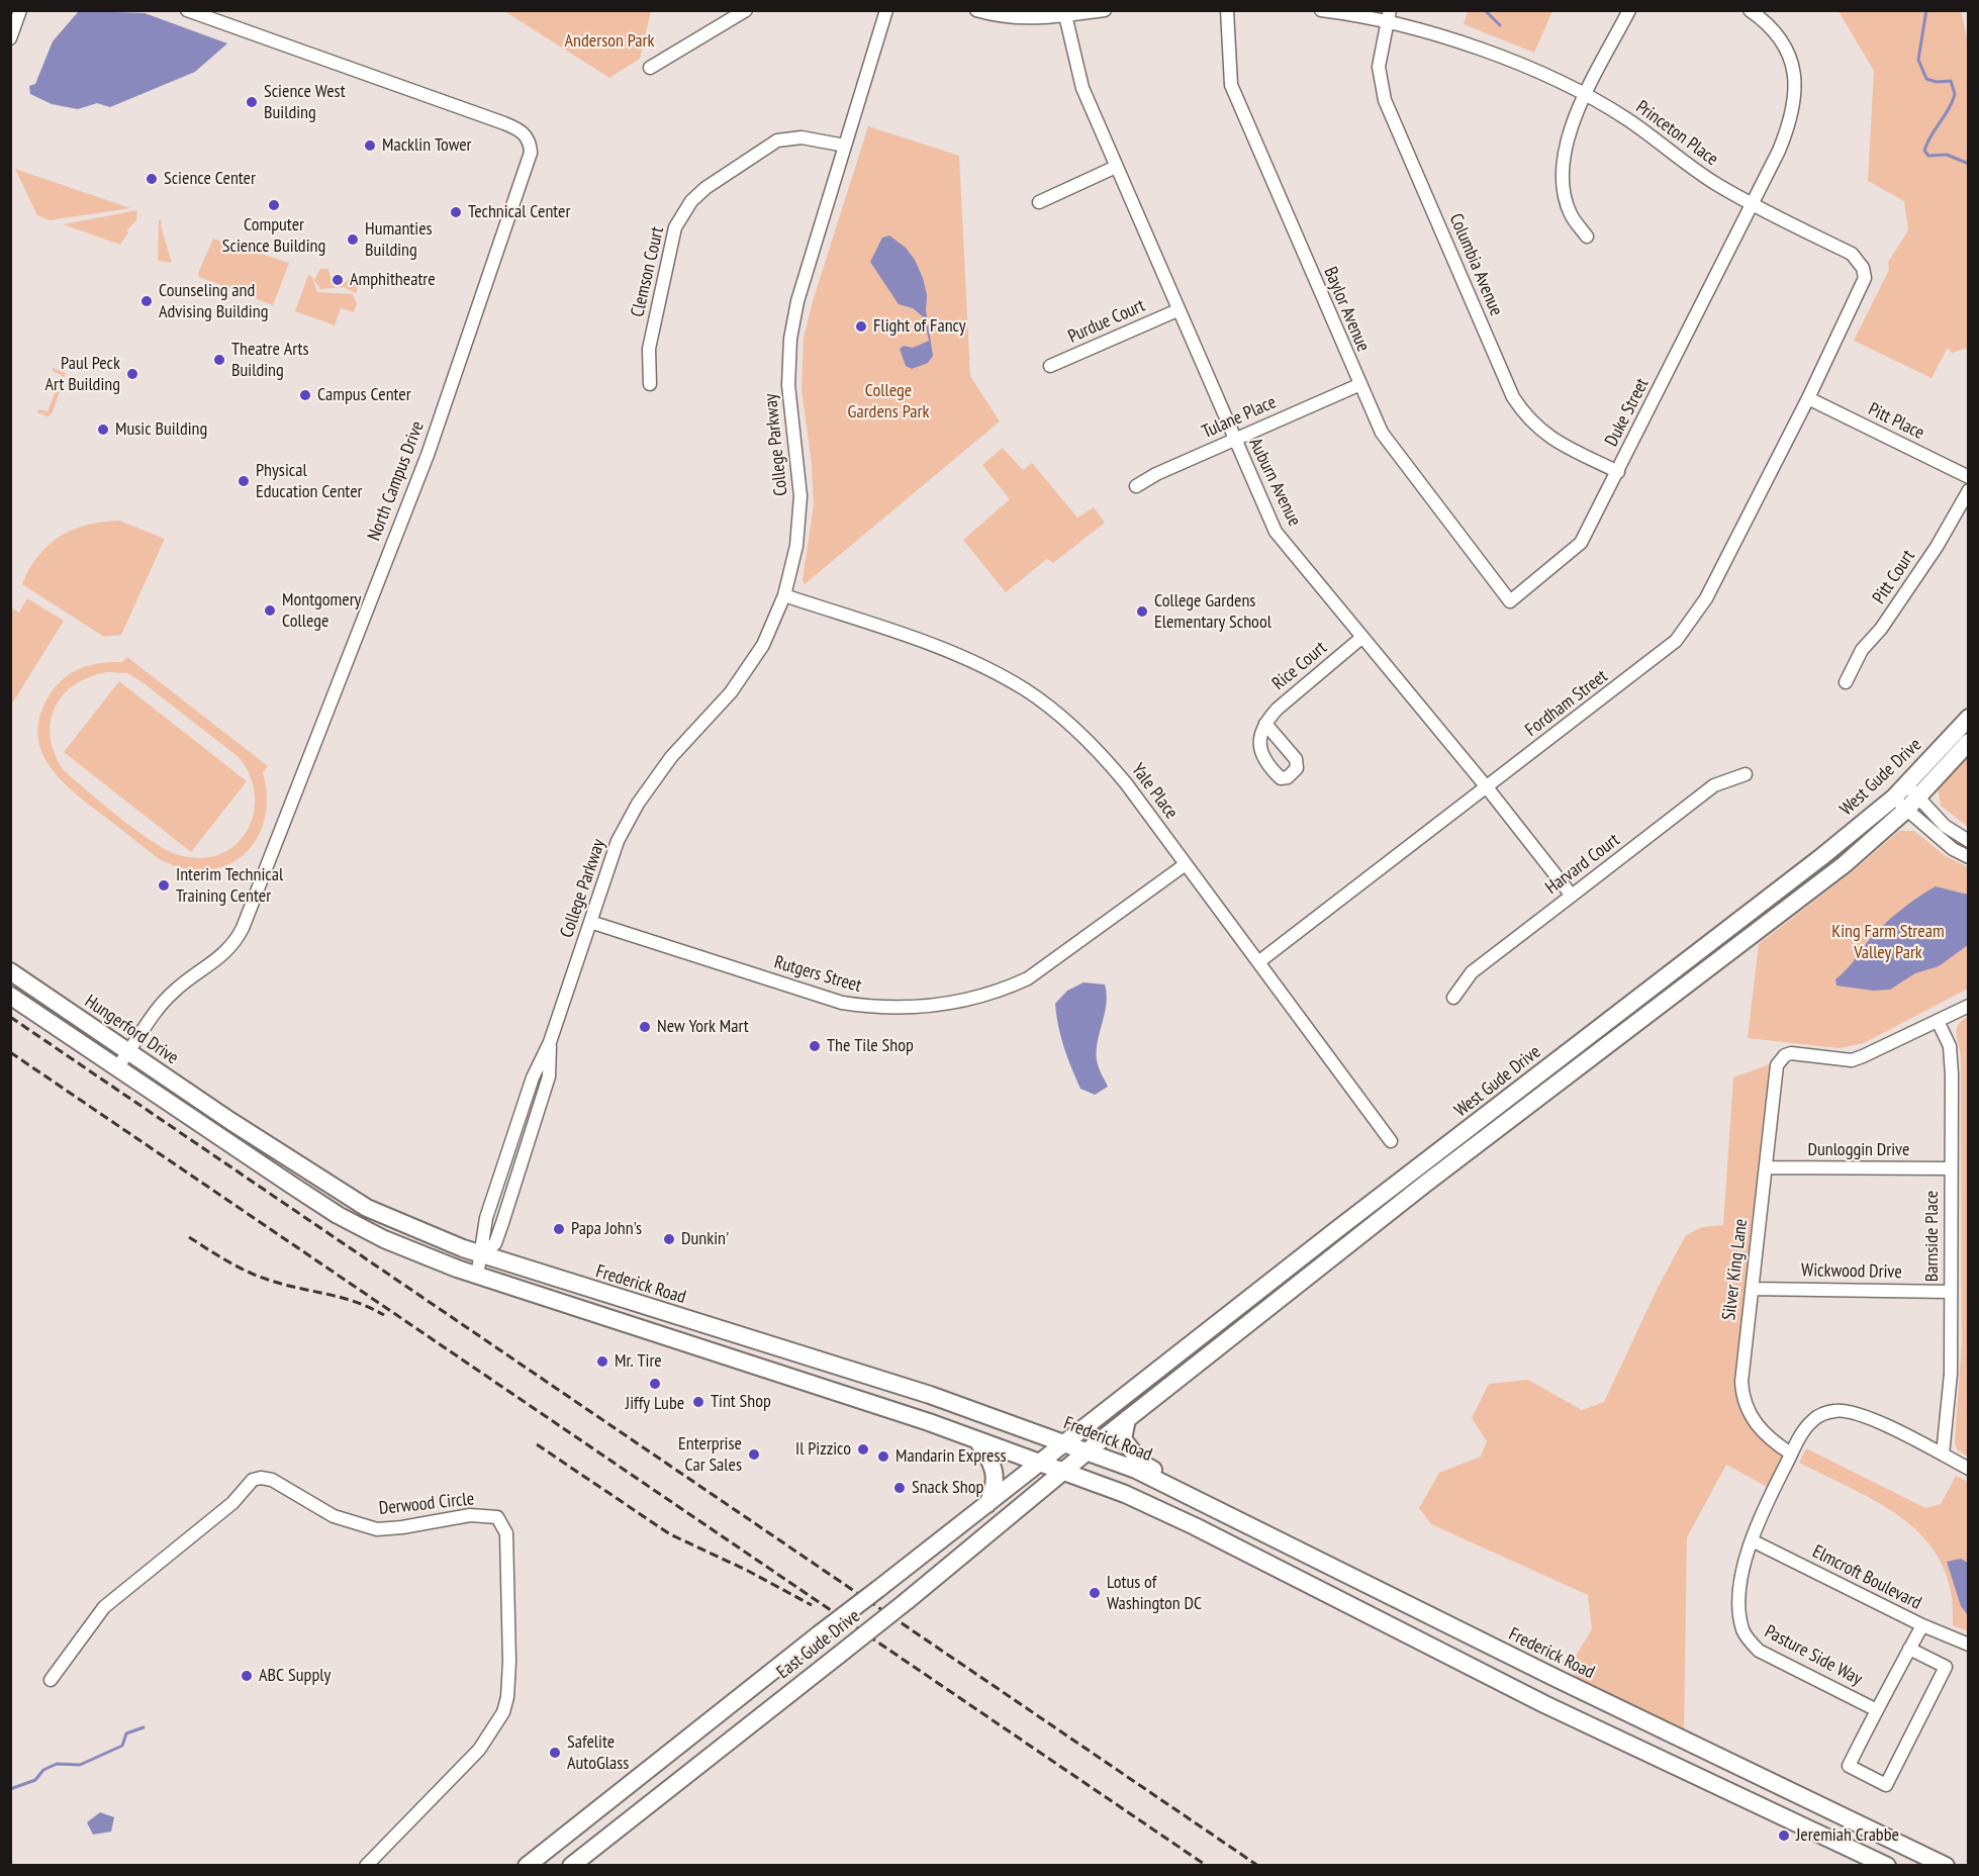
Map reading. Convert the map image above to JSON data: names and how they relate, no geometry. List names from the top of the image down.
{
  "streets": {
    "main road": [
      "West Gude Drive",
      "Hungerford Drive",
      "Frederick Road",
      "East Gude Drive"
    ],
    "street": [
      "Princeton Place",
      "Columbia Avenue",
      "Clemson Court",
      "Baylor Avenue",
      "Purdue Court",
      "Duke Street",
      "Tulane Place",
      "Pitt Place",
      "College Parkway",
      "North Campus Drive",
      "Auburn Avenue",
      "Pitt Court",
      "Rice Court",
      "Fordham Street",
      "Yale Place",
      "Harvard Court",
      "Rutgers Street",
      "Dunloggin Drive",
      "Barnside Place",
      "Silver King Lane",
      "Wickwood Drive",
      "Derwood Circle",
      "Elmcroft Boulevard",
      "Pasture Side Way"
    ]
  },
  "crossings": [
    ["Princeton Place", "Columbia Avenue"],
    ["Princeton Place", "Duke Street"],
    ["Princeton Place", "Pitt Place"],
    ["Princeton Place", "Fordham Street"],
    ["Columbia Avenue", "Duke Street"],
    ["Clemson Court", "College Parkway"],
    ["Baylor Avenue", "Duke Street"],
    ["Baylor Avenue", "Tulane Place"],
    ["Purdue Court", "Auburn Avenue"],
    ["Tulane Place", "Auburn Avenue"],
    ["Pitt Place", "Fordham Street"],
    ["College Parkway", "Yale Place"],
    ["College Parkway", "Rutgers Street"],
    ["College Parkway", "Frederick Road"],
    ["North Campus Drive", "Hungerford Drive"],
    ["Auburn Avenue", "Rice Court"],
    ["Auburn Avenue", "Fordham Street"],
    ["Auburn Avenue", "Harvard Court"],
    ["Fordham Street", "Yale Place"],
    ["West Gude Drive", "Frederick Road"],
    ["West Gude Drive", "East Gude Drive"],
    ["Yale Place", "Rutgers Street"],
    ["Hungerford Drive", "Frederick Road"],
    ["Dunloggin Drive", "Barnside Place"],
    ["Dunloggin Drive", "Silver King Lane"],
    ["Barnside Place", "Silver King Lane"],
    ["Barnside Place", "Wickwood Drive"],
    ["Barnside Place", "Pasture Side Way"],
    ["Silver King Lane", "Wickwood Drive"],
    ["Silver King Lane", "Pasture Side Way"],
    ["Frederick Road", "East Gude Drive"],
    ["Elmcroft Boulevard", "Pasture Side Way"]
  ],
  "parks": ["Anderson Park", "College Gardens Park", "King Farm Stream Valley Park"],
  "places": [
    "Science West Building",
    "Macklin Tower",
    "Science Center",
    "Computer Science Building",
    "Technical Center",
    "Humanties Building",
    "Amphitheatre",
    "Counseling and Advising Building",
    "Flight of Fancy",
    "Theatre Arts Building",
    "Paul Peck Art Building",
    "Campus Center",
    "Music Building",
    "Physical Education Center",
    "Montgomery College",
    "College Gardens Elementary School",
    "Interim Technical Training Center",
    "New York Mart",
    "The Tile Shop",
    "Papa John's",
    "Dunkin'",
    "Mr. Tire",
    "Jiffy Lube",
    "Tint Shop",
    "Il Pizzico",
    "Enterprise Car Sales",
    "Mandarin Express",
    "Snack Shop",
    "Lotus of Washington DC",
    "ABC Supply",
    "Safelite AutoGlass",
    "Jeremiah Crabbe"
  ]
}
